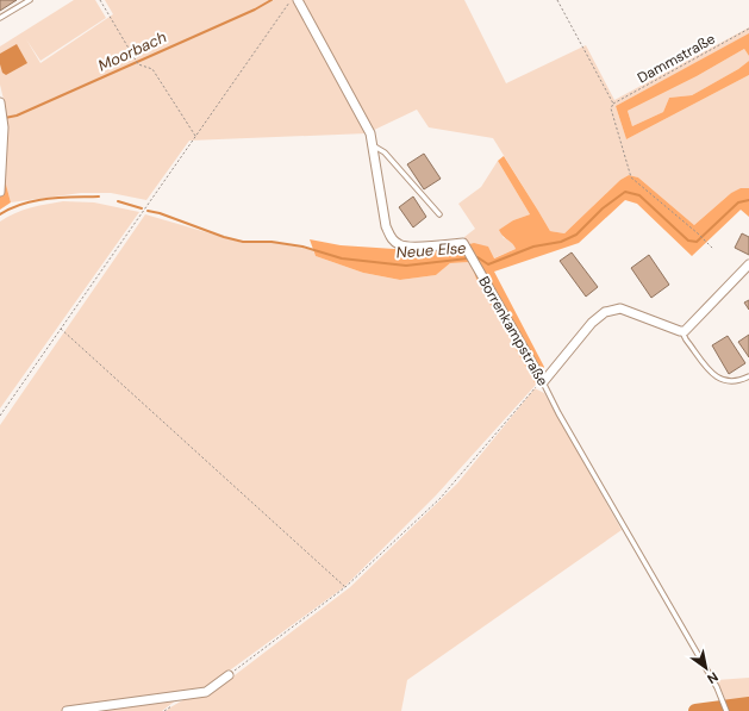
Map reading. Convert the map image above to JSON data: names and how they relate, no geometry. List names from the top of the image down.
{
  "streets": {
    "street": ["Borrenkampstraße"],
    "path": ["Dammstraße"]
  },
  "water": ["Moorbach", "Neue Else"],
  "north": "bottom right"
}
